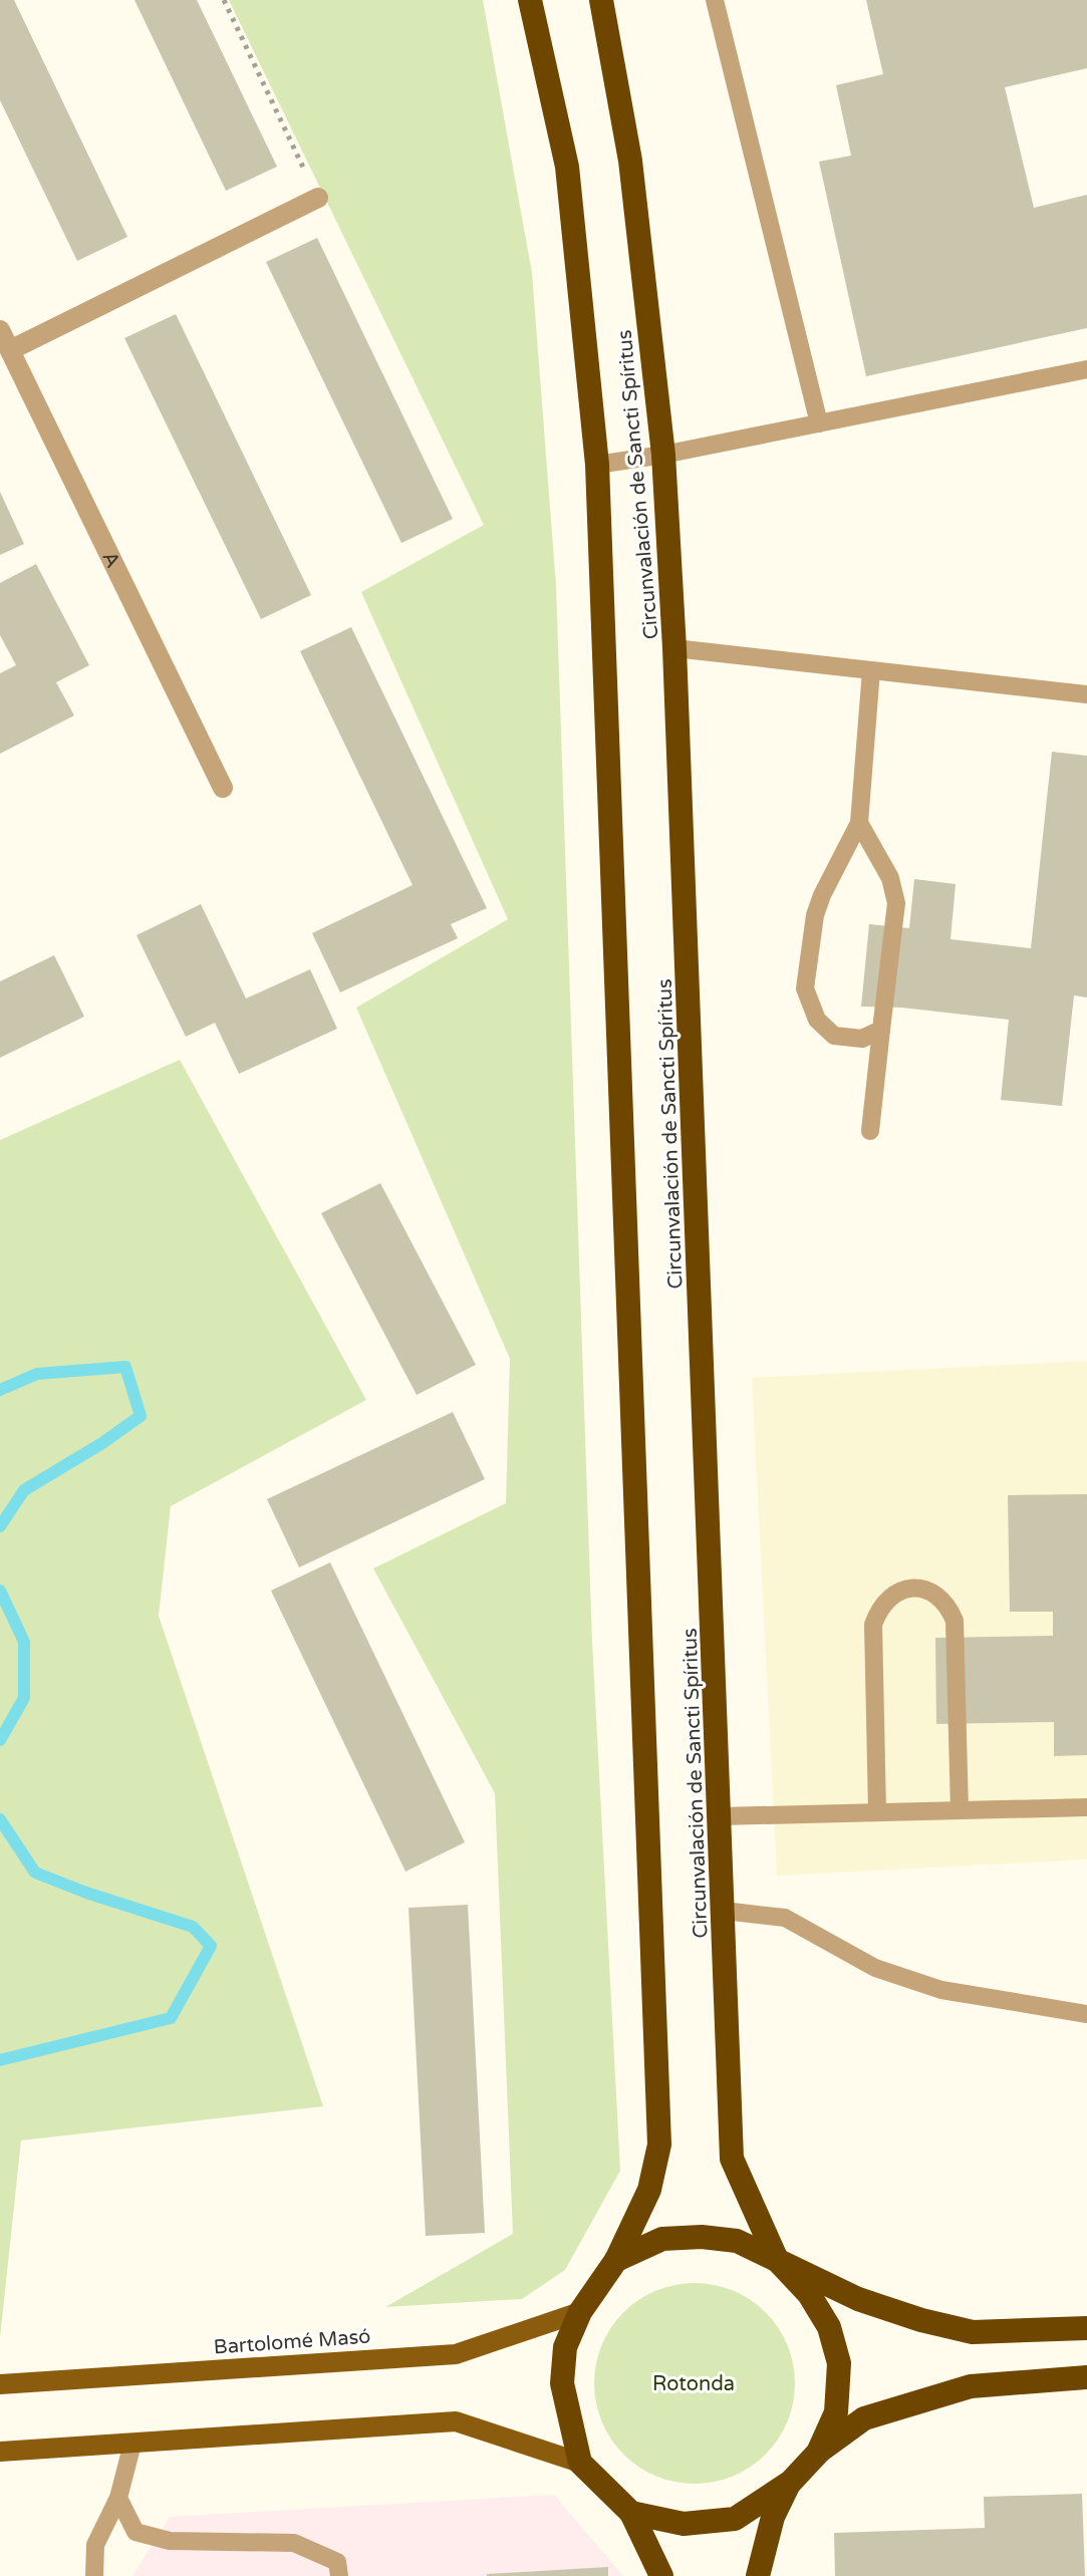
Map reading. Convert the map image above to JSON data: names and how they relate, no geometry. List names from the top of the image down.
{
  "streets": {
    "highway": ["Circunvalación de Sancti Spíritus"],
    "main road": ["Bartolomé Masó"],
    "street": ["A"]
  },
  "crossings": [
    ["Circunvalación de Sancti Spíritus", "Bartolomé Masó"]
  ],
  "parks": ["Rotonda"]
}
